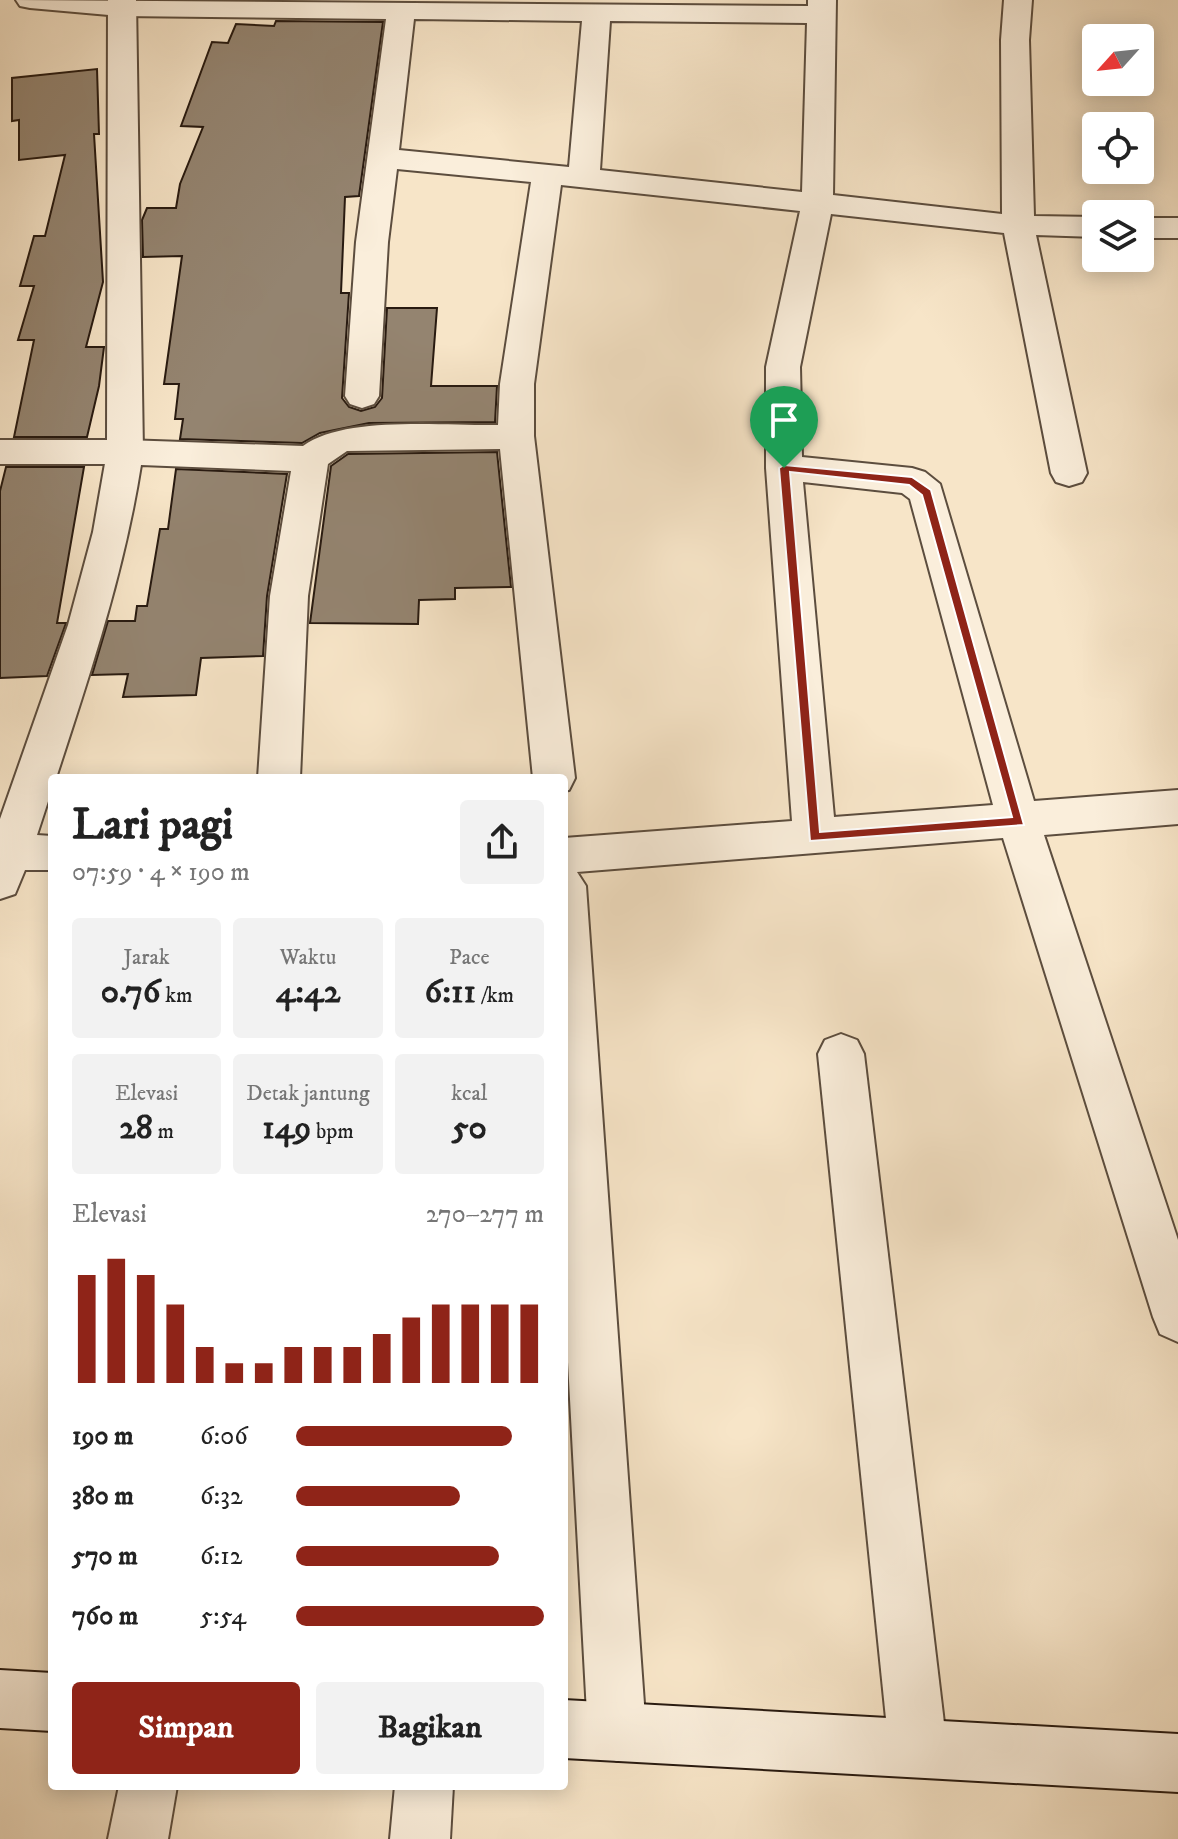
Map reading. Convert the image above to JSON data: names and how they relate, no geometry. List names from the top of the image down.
{
  "north": "bottom left",
  "page": {
    "heading": ["Lari pagi", "07:59 · 4 × 190 m"],
    "stats": [
      ["Jarak", "0.76 km"],
      ["Waktu", "4:42"],
      ["Pace", "6:11 /km"],
      ["Elevasi", "28 m"],
      ["Detak jantung", "149 bpm"],
      ["kcal", "50"]
    ],
    "chart": ["Elevasi", "270–277 m"],
    "list": [
      {
        "name": "190 m",
        "note": "6:06"
      },
      {
        "name": "380 m",
        "note": "6:32"
      },
      {
        "name": "570 m",
        "note": "6:12"
      },
      {
        "name": "760 m",
        "note": "5:54"
      }
    ],
    "buttons": ["Simpan", "Bagikan"]
  }
}
